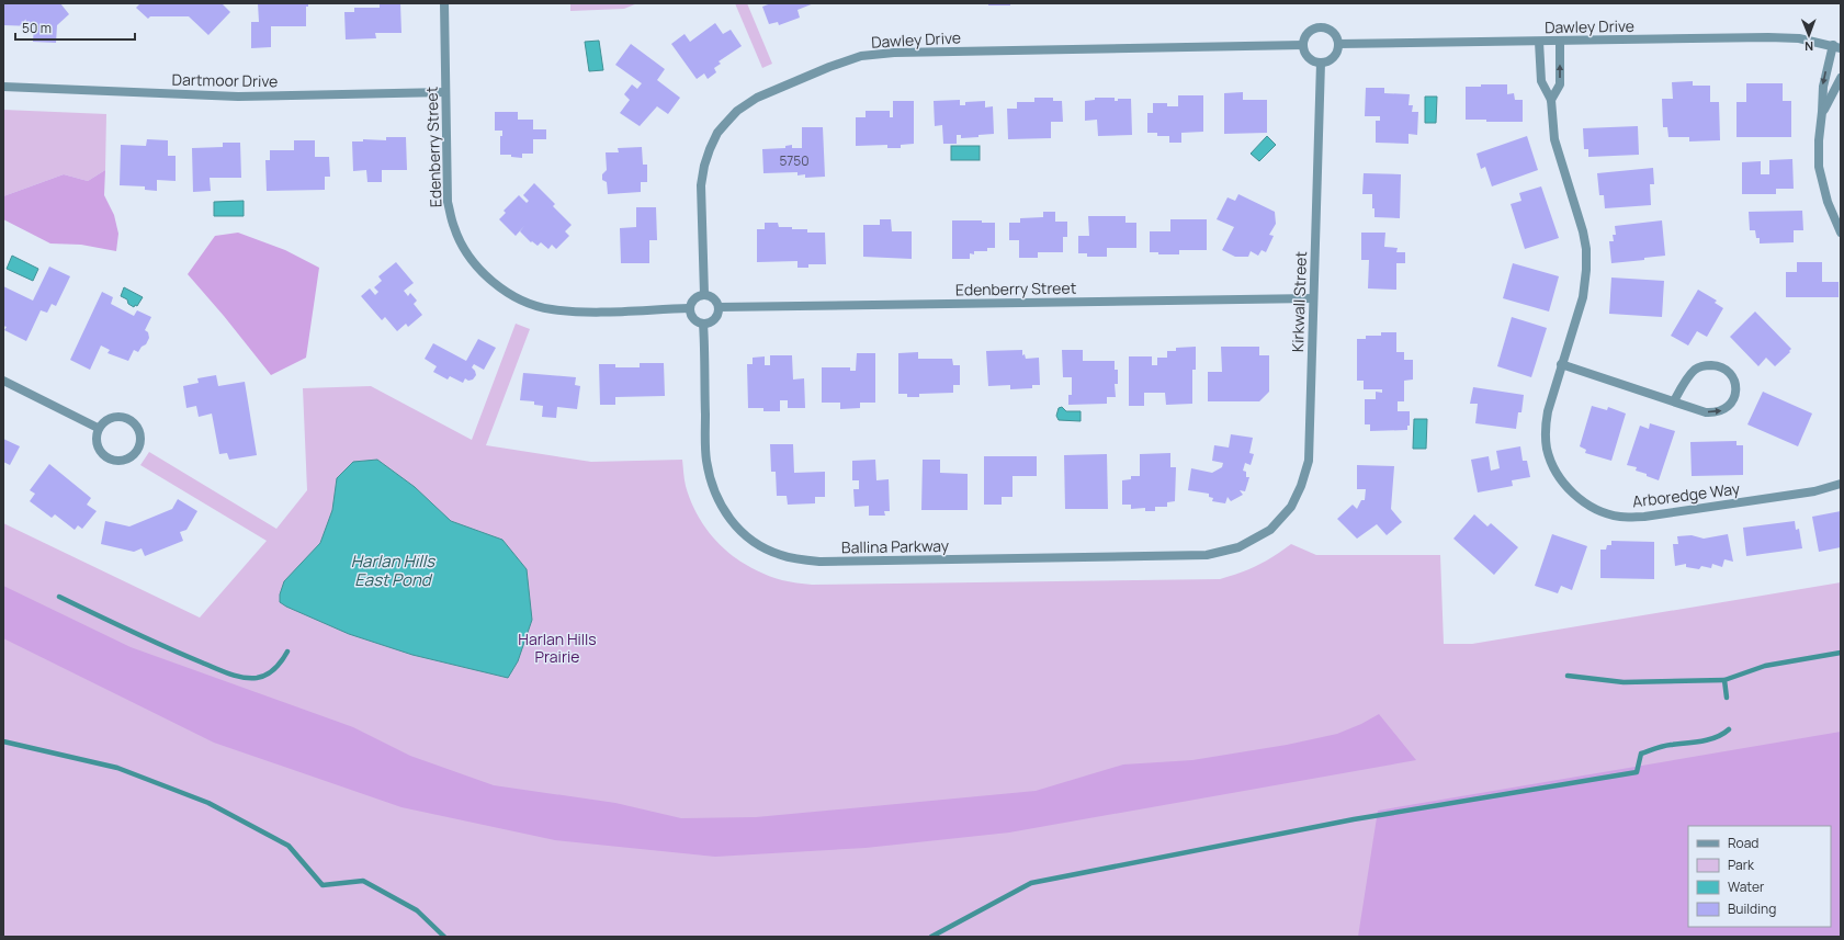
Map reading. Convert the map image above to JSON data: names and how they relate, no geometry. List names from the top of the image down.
{
  "streets": {
    "street": [
      "Dawley Drive",
      "Dartmoor Drive",
      "Edenberry Street",
      "Kirkwall Street",
      "Arboredge Way",
      "Ballina Parkway"
    ]
  },
  "crossings": [
    ["Dawley Drive", "Edenberry Street"],
    ["Dawley Drive", "Kirkwall Street"],
    ["Dawley Drive", "Arboredge Way"],
    ["Dawley Drive", "Ballina Parkway"],
    ["Dartmoor Drive", "Edenberry Street"],
    ["Edenberry Street", "Kirkwall Street"],
    ["Edenberry Street", "Ballina Parkway"],
    ["Kirkwall Street", "Ballina Parkway"]
  ],
  "water": ["Harlan Hills East Pond"],
  "parks": ["Harlan Hills Prairie"],
  "house_numbers": ["5750"],
  "legend": [
    "Road",
    "Park",
    "Water",
    "Building"
  ],
  "scale_bar": "50 m",
  "north": "bottom"
}
